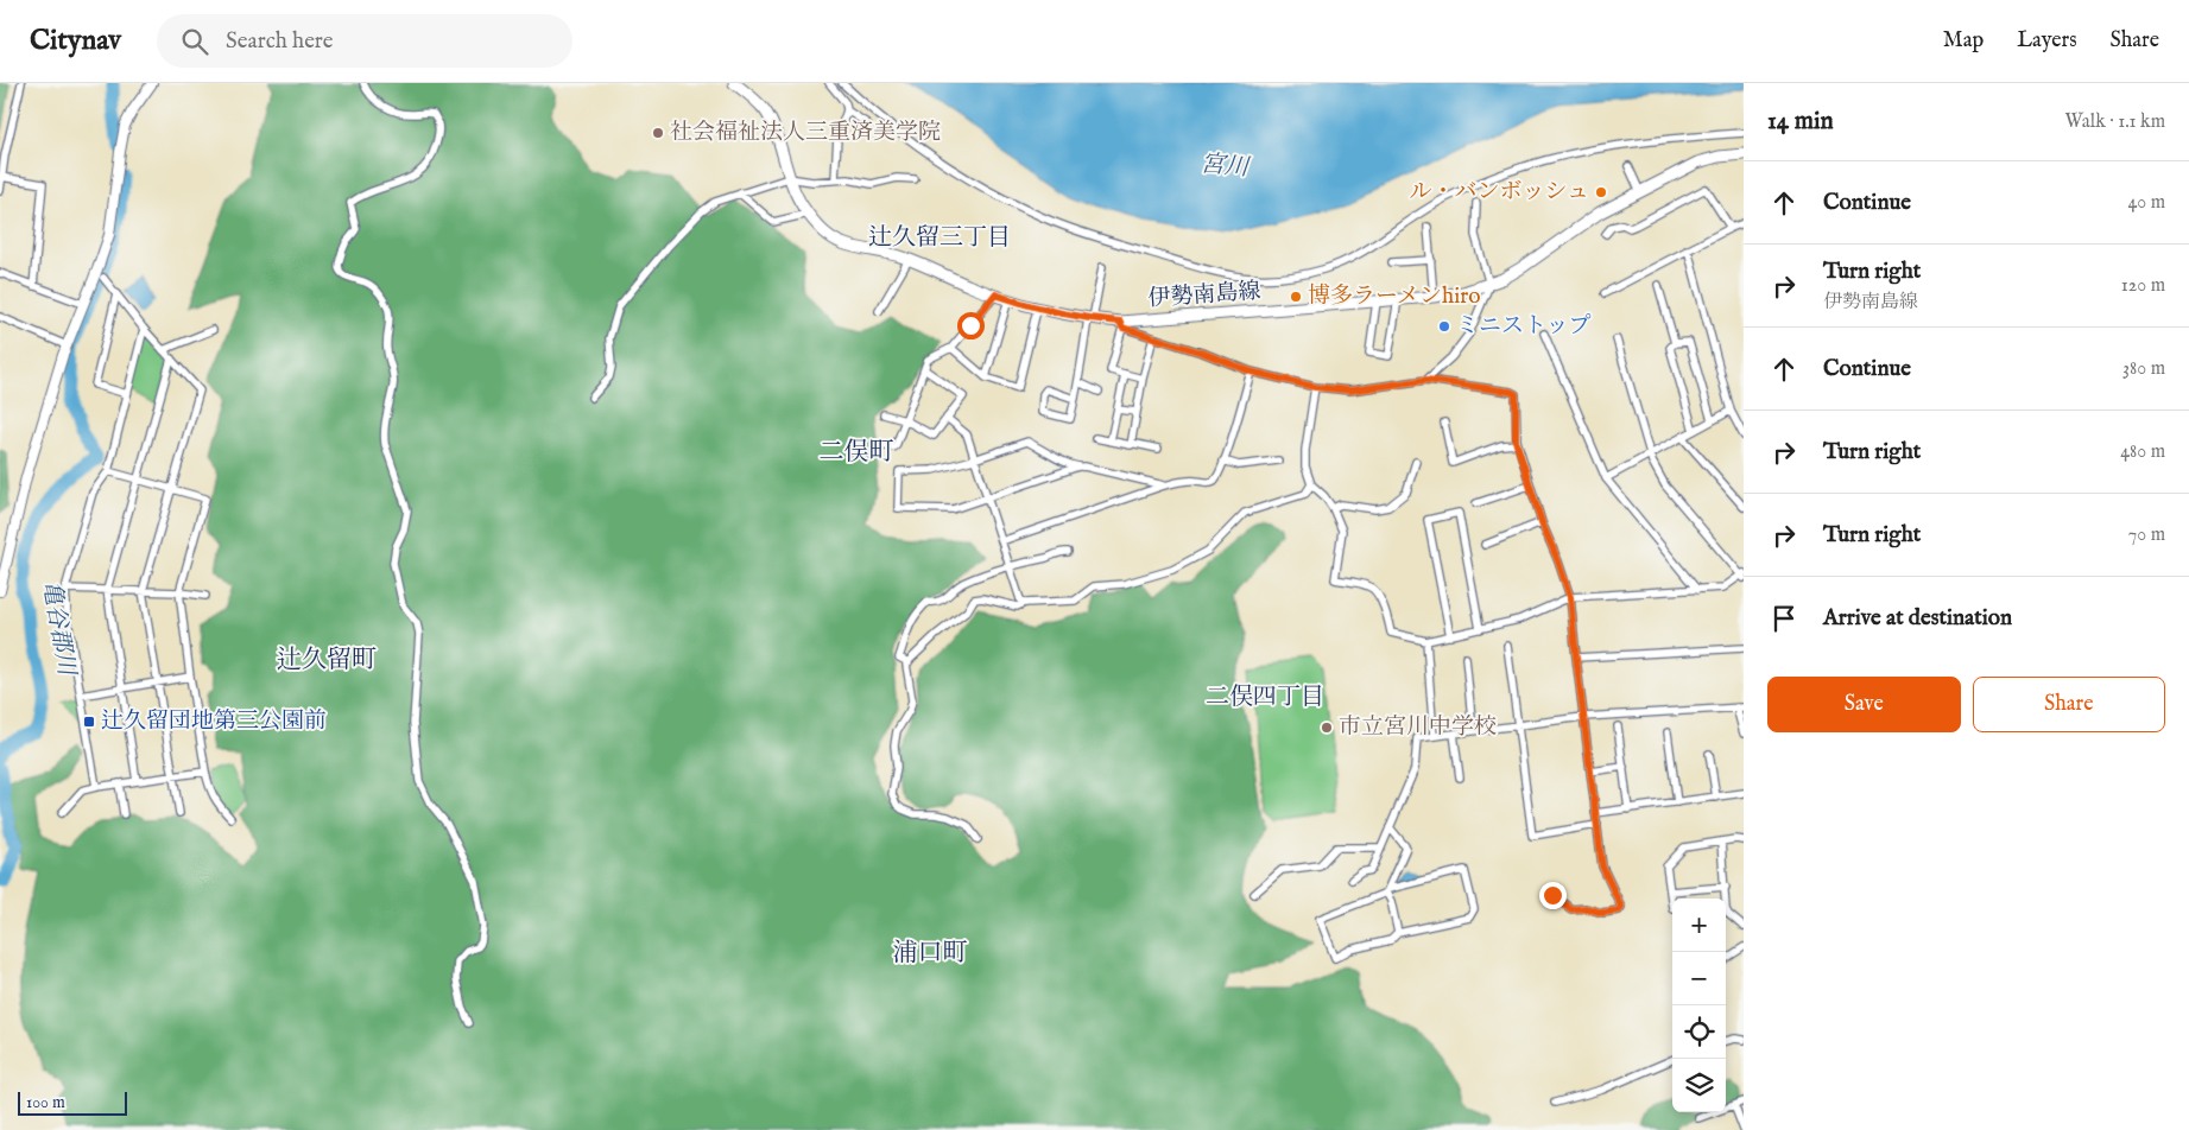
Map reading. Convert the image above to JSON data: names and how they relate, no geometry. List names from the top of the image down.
{
  "streets": {
    "main road": ["伊勢南島線"]
  },
  "districts": [
    "辻久留三丁目",
    "二俣町",
    "辻久留町",
    "二俣四丁目",
    "浦口町"
  ],
  "water": ["宮川", "亀谷郡川"],
  "places": {
    "other": [
      "社会福祉法人三重済美学院",
      "ル・バンボッシュ",
      "博多ラーメンhiro",
      "ミニストップ",
      "市立宮川中学校"
    ],
    "transit": ["辻久留団地第三公園前"]
  },
  "scale_bar": "100 m",
  "page": {
    "header": "Citynav",
    "search": "Search here",
    "nav": ["Map", "Layers", "Share"],
    "heading": ["14 min", "Walk · 1.1 km"],
    "list": [
      ["Continue", "40 m"],
      ["Turn right", "伊勢南島線", "120 m"],
      ["Continue", "380 m"],
      ["Turn right", "480 m"],
      ["Turn right", "70 m"],
      "Arrive at destination"
    ],
    "buttons": ["Save", "Share"],
    "map_buttons": ["+", "−"],
    "scale": "100 m"
  }
}
